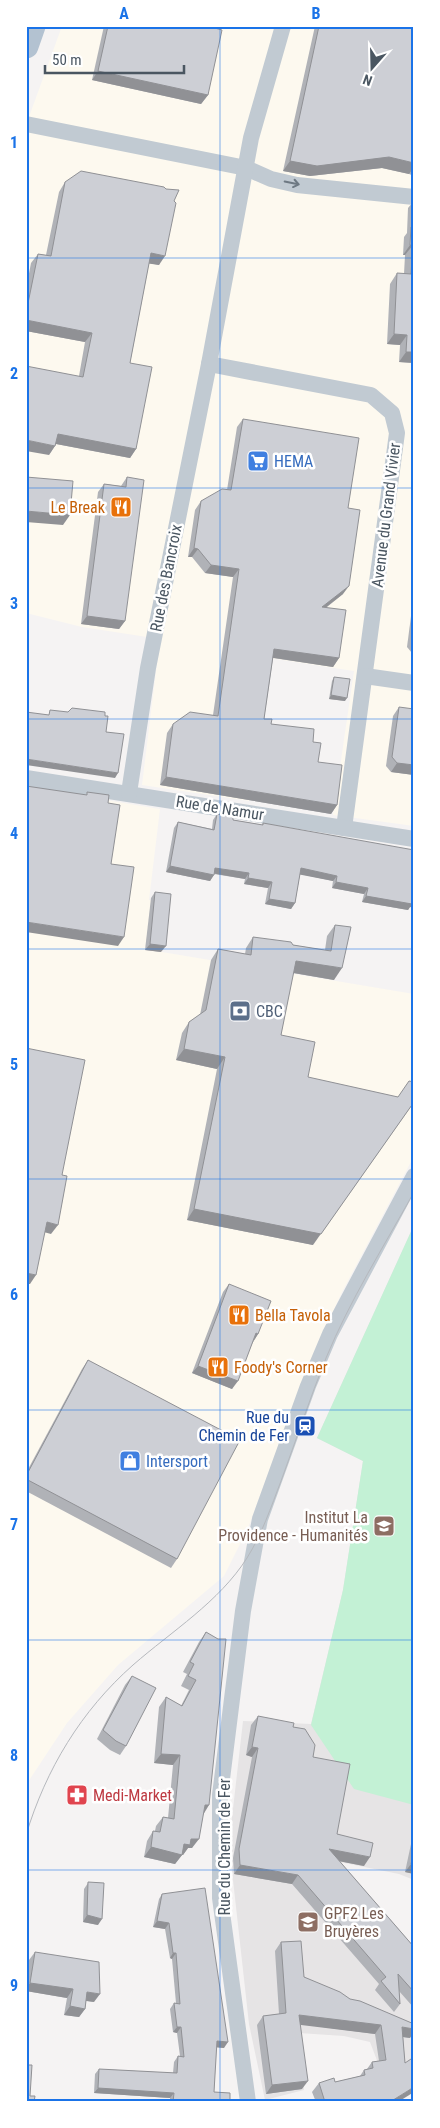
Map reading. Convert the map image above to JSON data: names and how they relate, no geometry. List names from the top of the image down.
{
  "streets": {
    "street": [
      "Avenue du Grand Vivier",
      "Rue des Bancroix",
      "Rue de Namur",
      "Rue du Chemin de Fer"
    ]
  },
  "crossings": [
    ["Avenue du Grand Vivier", "Rue des Bancroix"],
    ["Avenue du Grand Vivier", "Rue de Namur"],
    ["Rue des Bancroix", "Rue de Namur"]
  ],
  "places": {
    "supermarket": ["HEMA"],
    "restaurant": ["Le Break", "Bella Tavola", "Foody's Corner"],
    "bank": ["CBC"],
    "station": ["Rue du Chemin de Fer"],
    "shop": ["Intersport"],
    "school or university": ["Institut La Providence - Humanités", "GPF2 Les Bruyères"],
    "pharmacy": ["Medi-Market"]
  },
  "scale_bar": "50 m",
  "north": "bottom",
  "grid": {
    "columns": ["A", "B"],
    "rows": [
      "1",
      "2",
      "3",
      "4",
      "5",
      "6",
      "7",
      "8",
      "9"
    ]
  }
}
